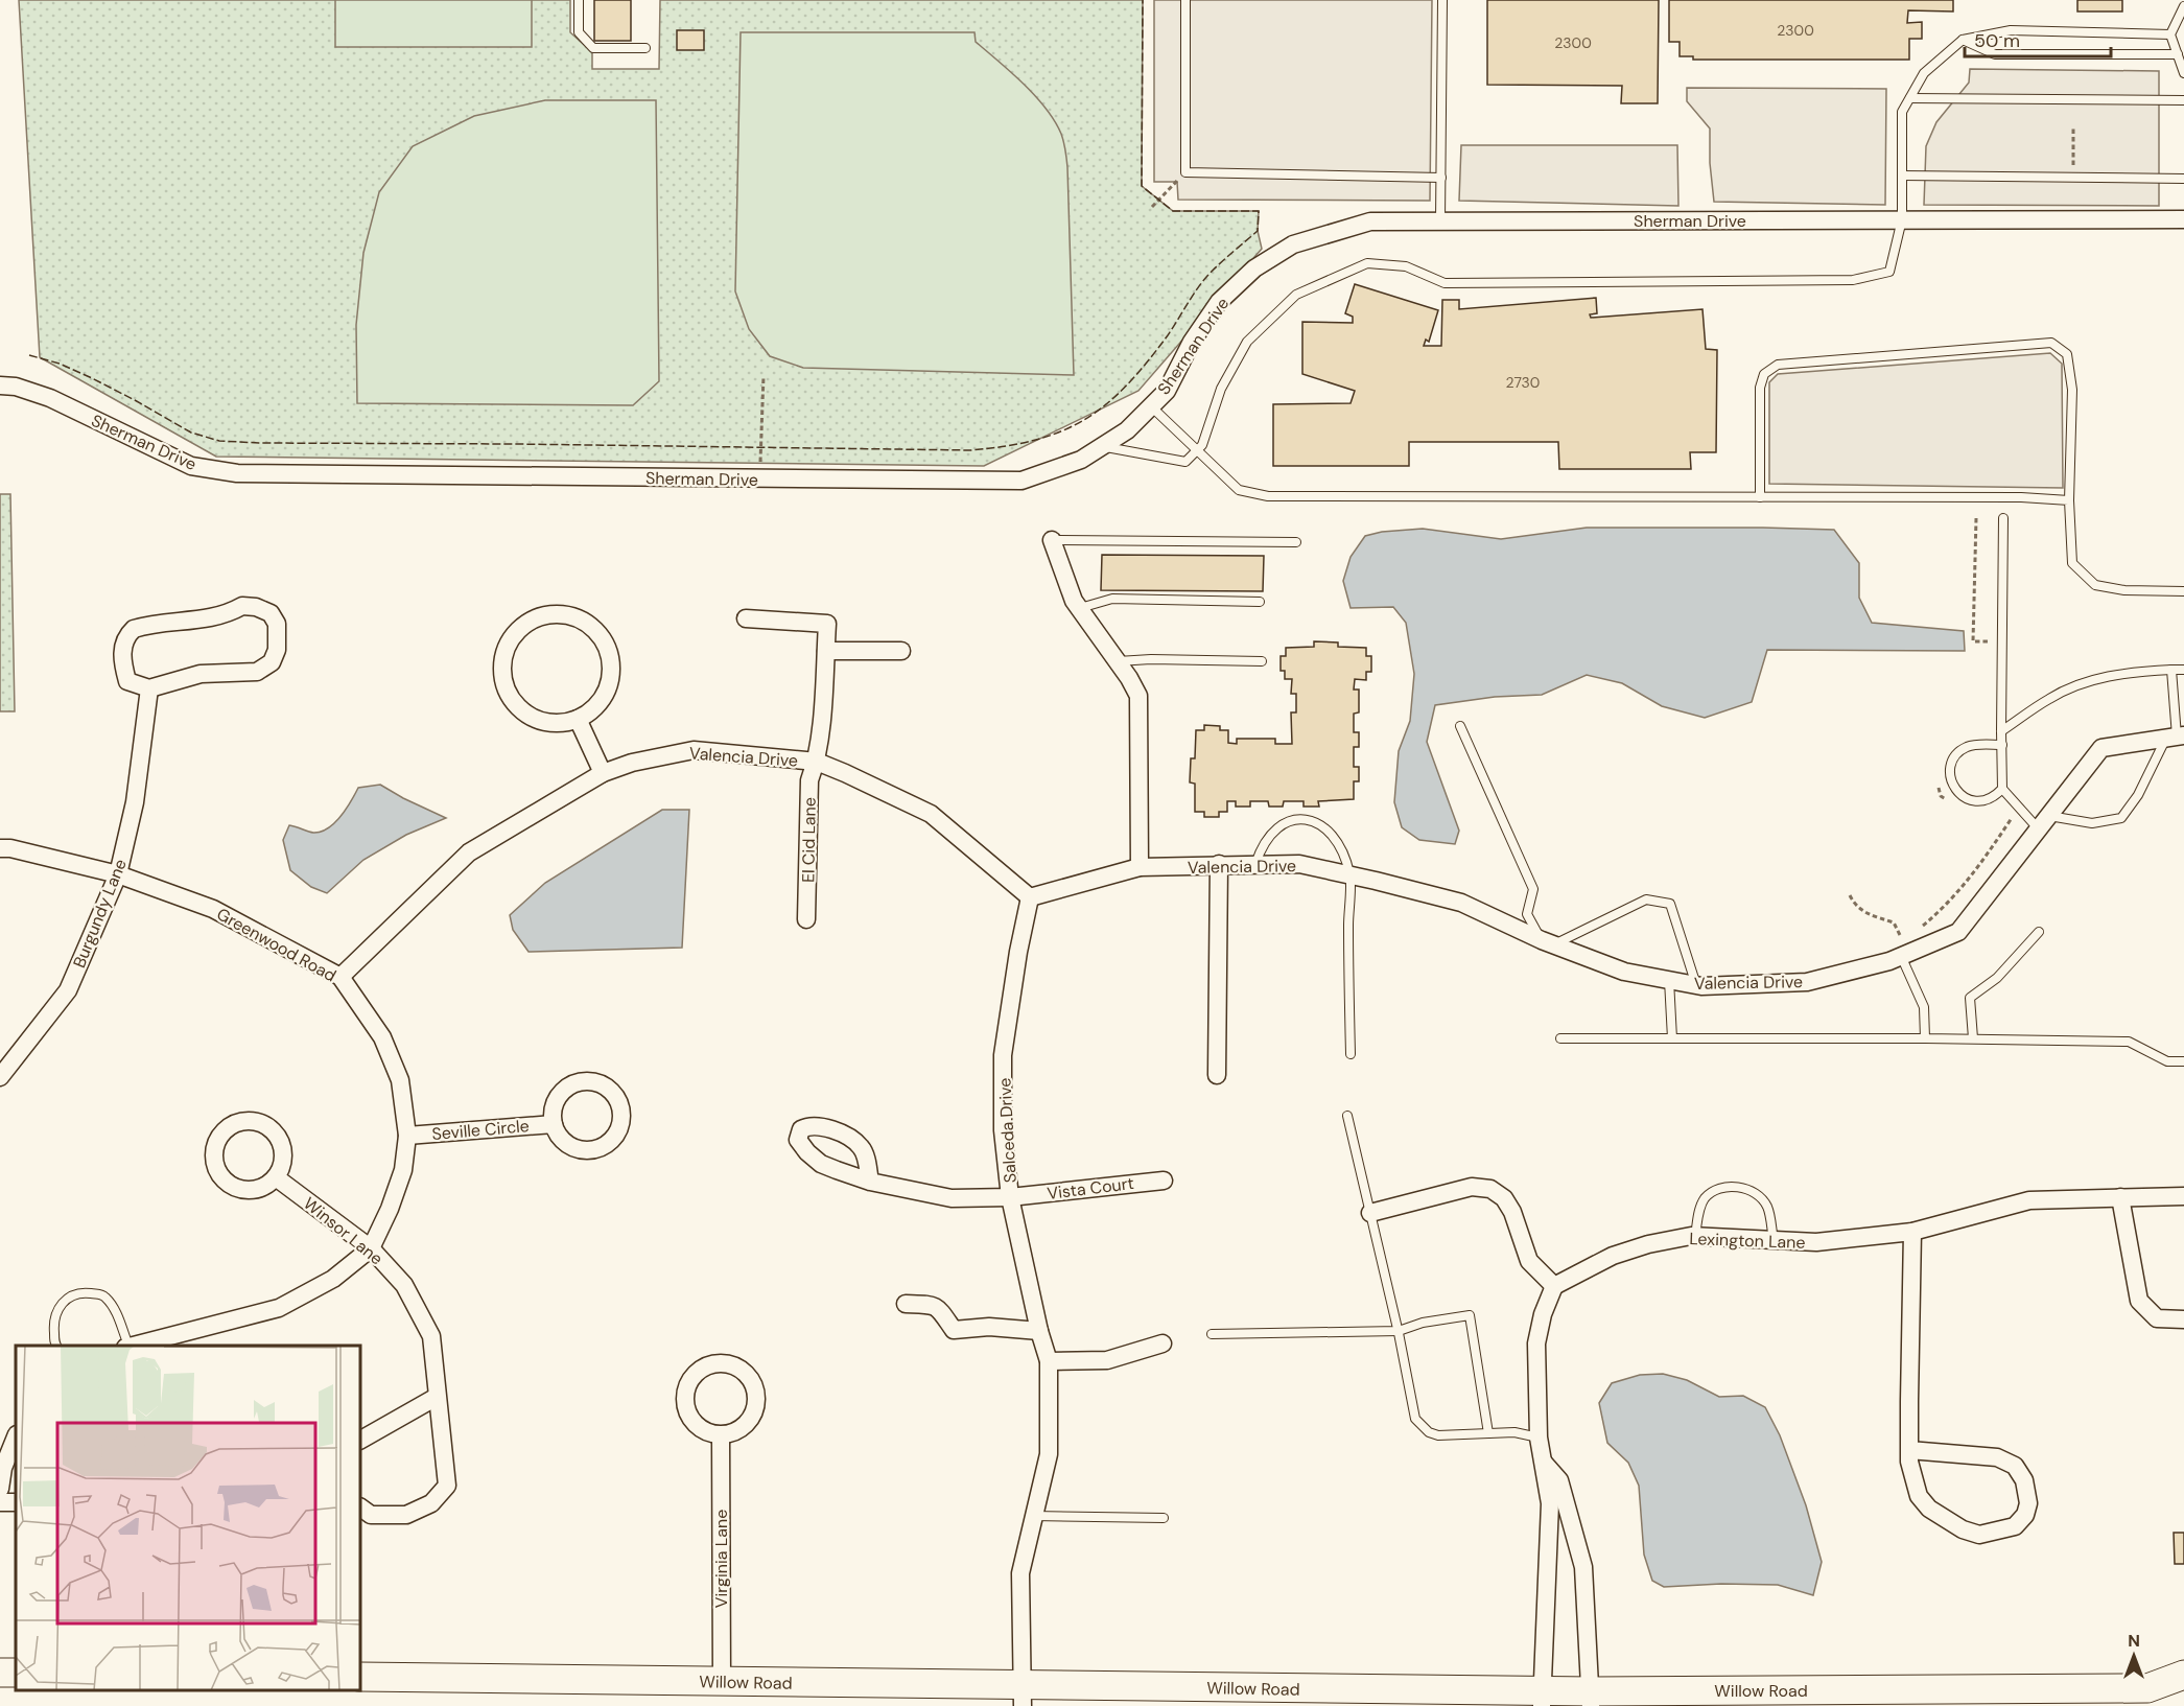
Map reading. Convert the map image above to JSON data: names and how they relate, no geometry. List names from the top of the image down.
{
  "streets": {
    "main road": ["Willow Road"],
    "street": [
      "Sherman Drive",
      "Valencia Drive",
      "El Cid Lane",
      "Burgundy Lane",
      "Greenwood Road",
      "Seville Circle",
      "Salceda Drive",
      "Vista Court",
      "Winsor Lane",
      "Lexington Lane",
      "Virginia Lane"
    ]
  },
  "crossings": [
    ["Valencia Drive", "El Cid Lane"],
    ["Valencia Drive", "Greenwood Road"],
    ["Valencia Drive", "Salceda Drive"],
    ["Burgundy Lane", "Greenwood Road"],
    ["Greenwood Road", "Seville Circle"],
    ["Greenwood Road", "Winsor Lane"],
    ["Salceda Drive", "Vista Court"],
    ["Salceda Drive", "Willow Road"],
    ["Virginia Lane", "Willow Road"]
  ],
  "house_numbers": ["2300", "2300", "2730"],
  "scale_bar": "50 m",
  "north": "top"
}
